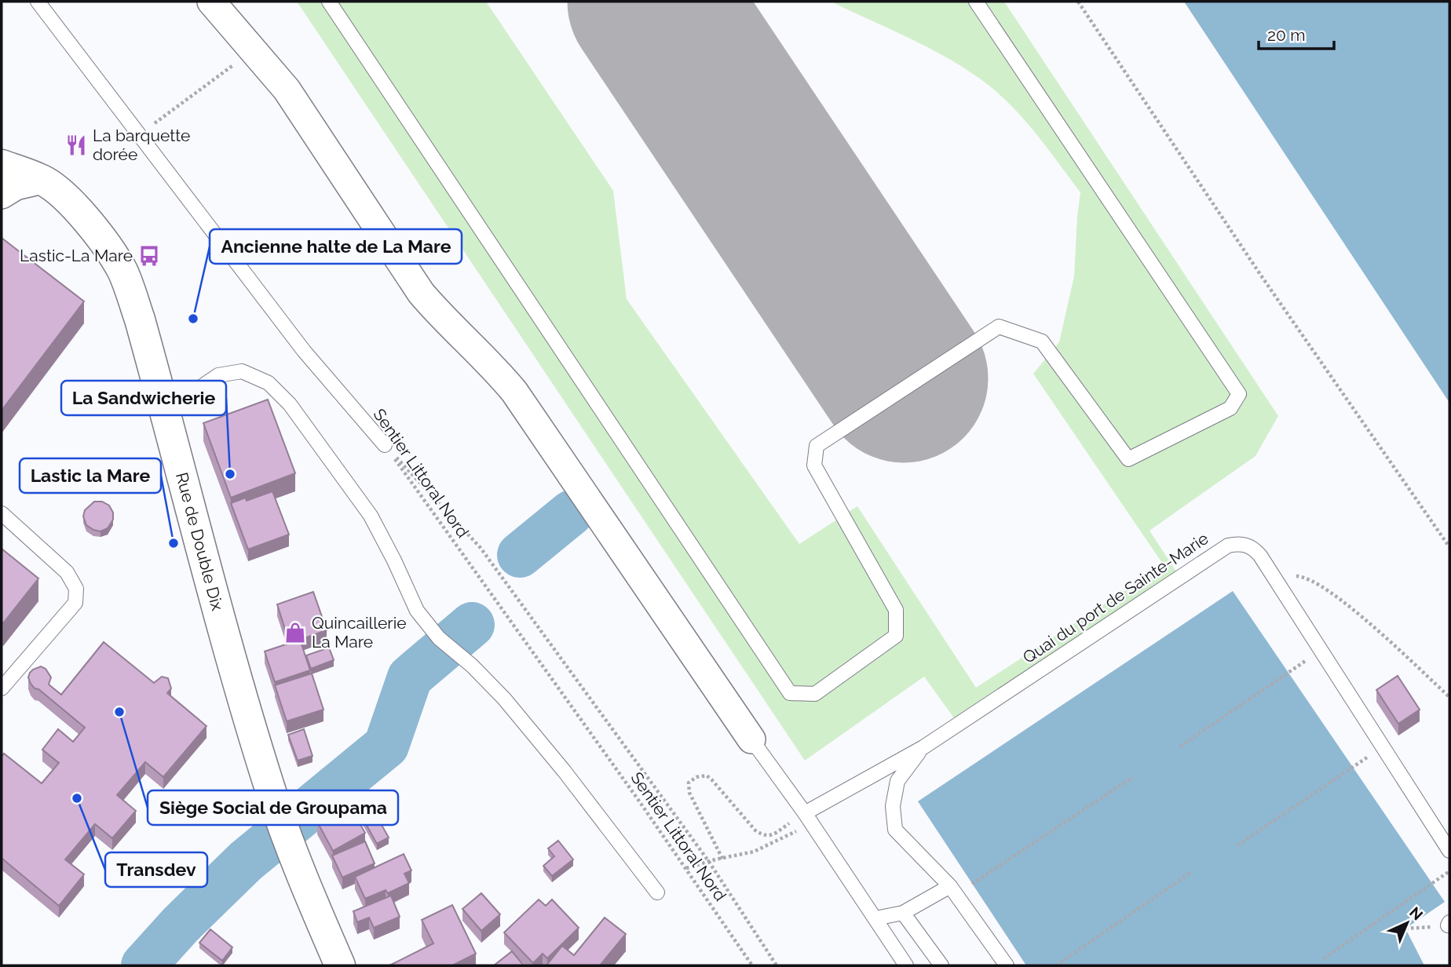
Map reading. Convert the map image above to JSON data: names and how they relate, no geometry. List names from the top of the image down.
{
  "streets": {
    "street": ["Rue de Double Dix"],
    "lane": ["Quai du port de Sainte-Marie"],
    "path": ["Sentier Littoral Nord"]
  },
  "places": {
    "restaurant": ["La barquette dorée"],
    "bus stop": ["Lastic-La Mare"],
    "other": [
      "Ancienne halte de La Mare",
      "La Sandwicherie",
      "Lastic la Mare",
      "Siège Social de Groupama",
      "Transdev"
    ],
    "shop": ["Quincaillerie La Mare"]
  },
  "scale_bar": "20 m",
  "north": "top right"
}
